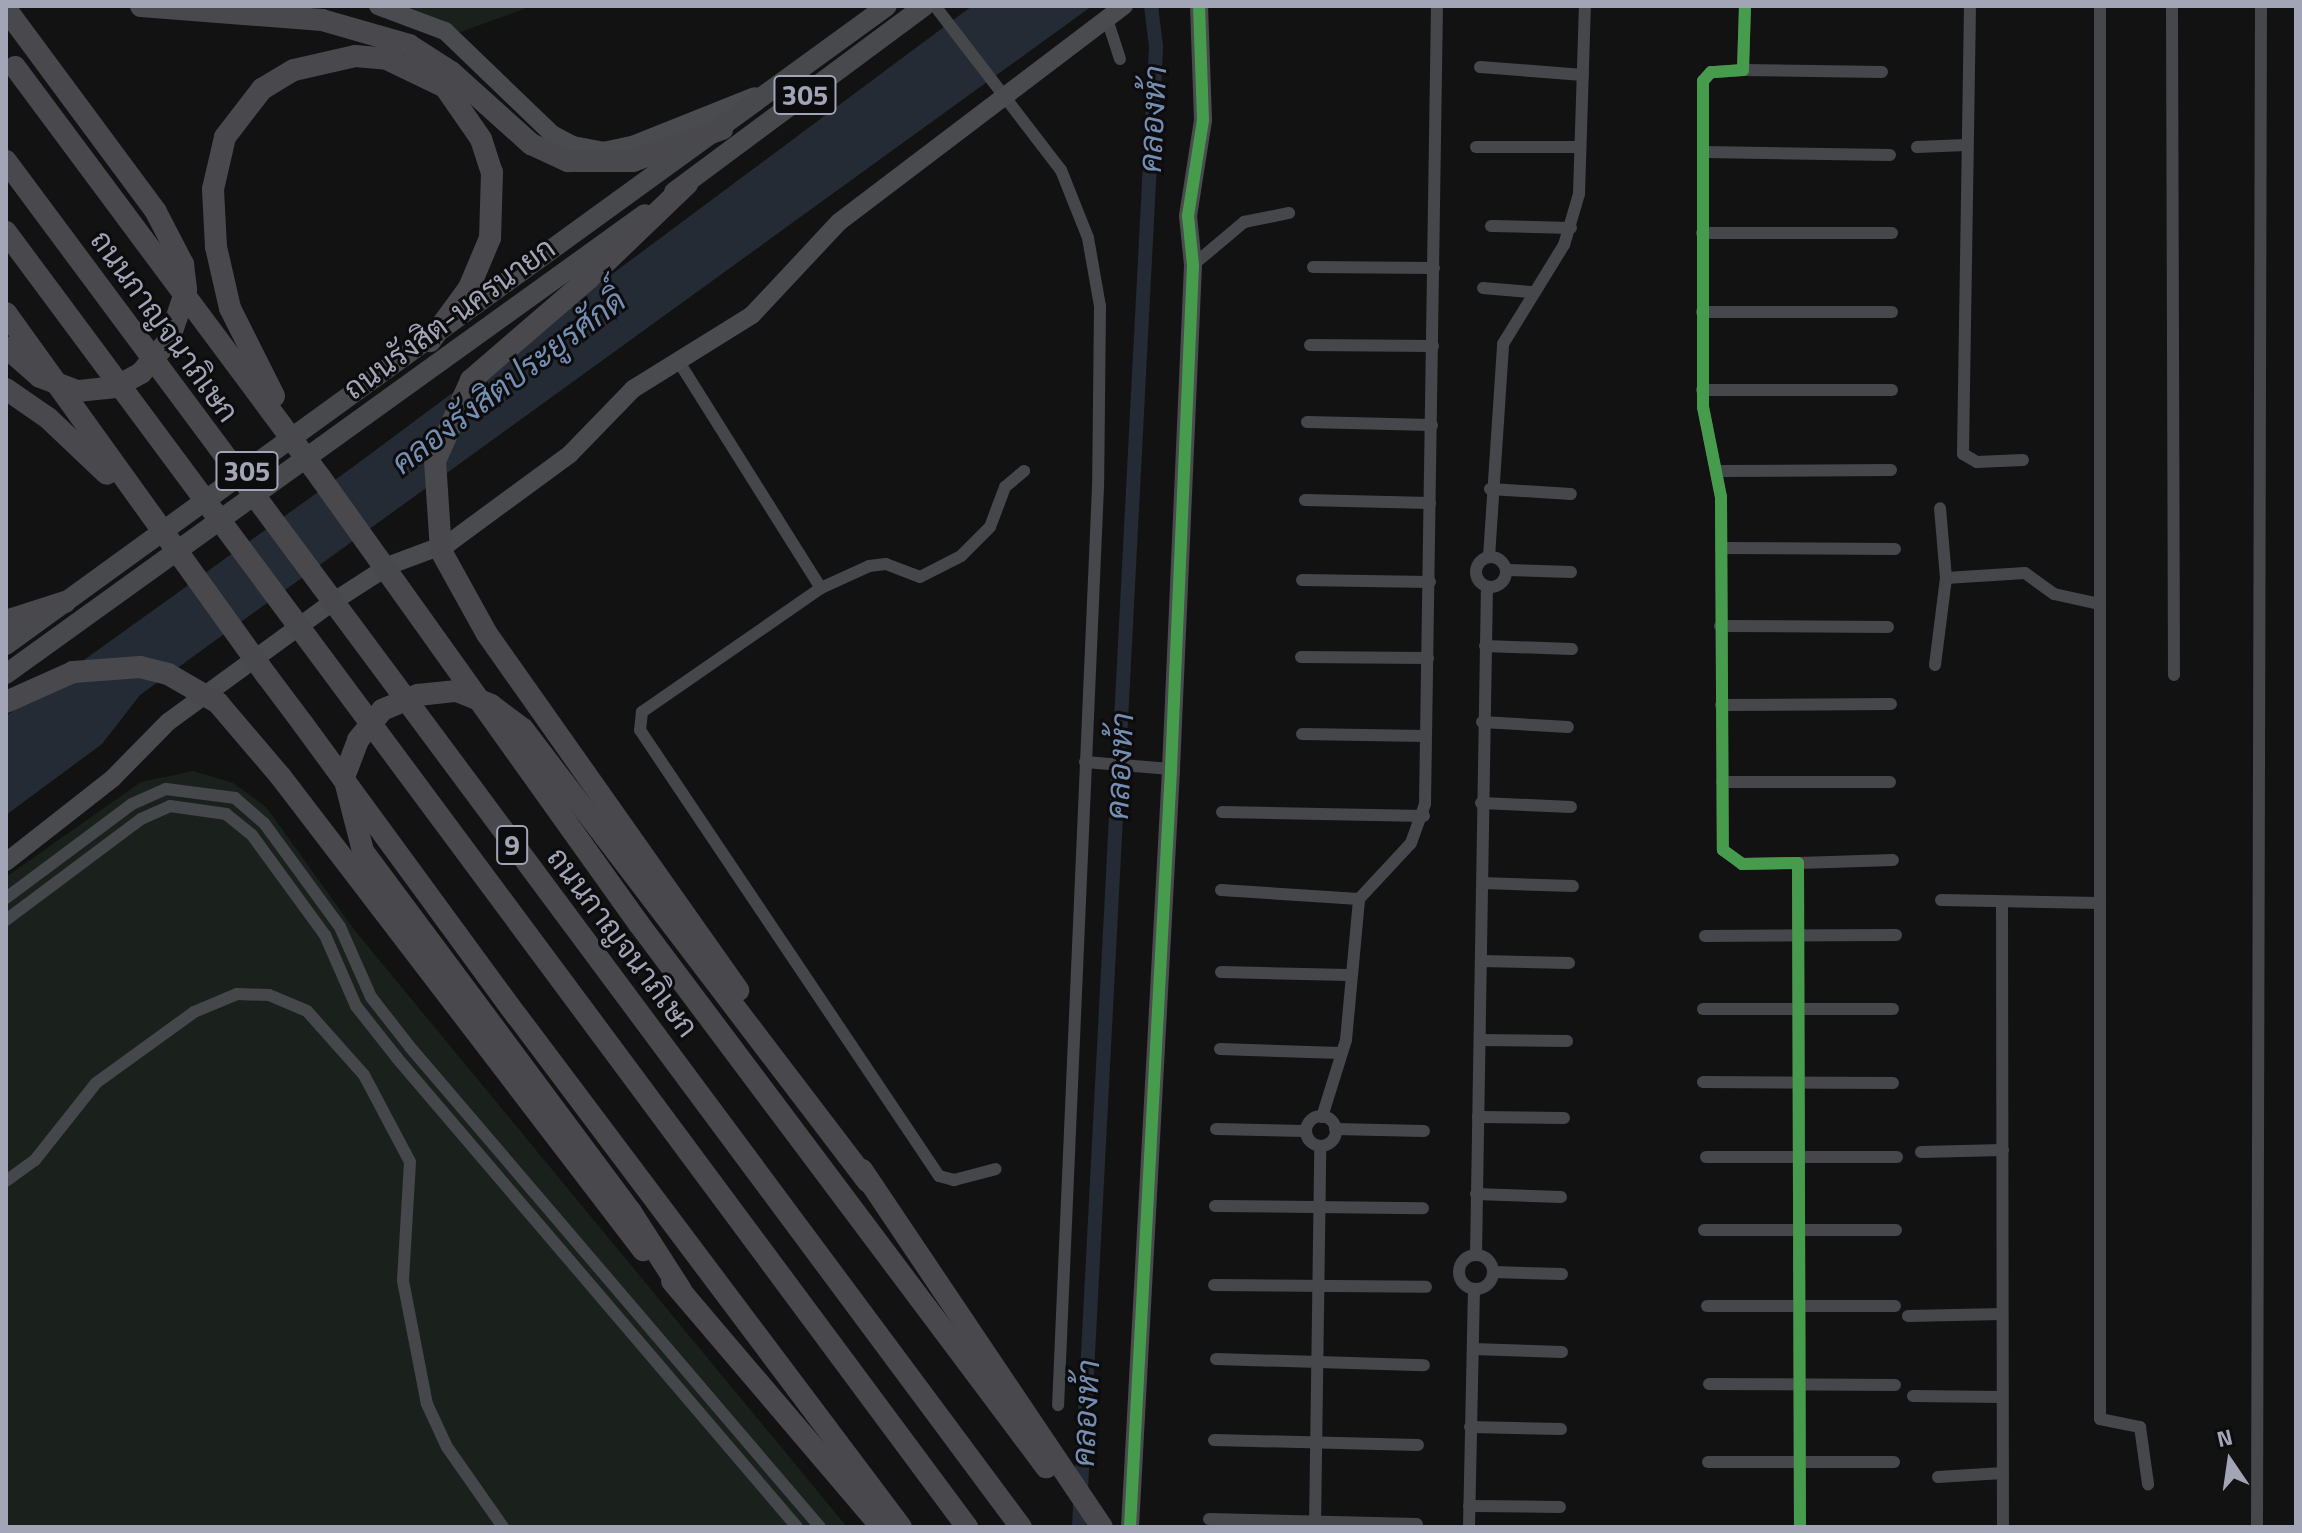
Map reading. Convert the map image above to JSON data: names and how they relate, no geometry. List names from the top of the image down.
{
  "streets": {
    "highway": ["ถนนกาญจนาภิเษก", "9"],
    "main road": ["305", "ถนนรังสิต-นครนายก"]
  },
  "water": ["คลองห้า", "คลองรังสิตประยูรศักดิ์"],
  "north": "top"
}
